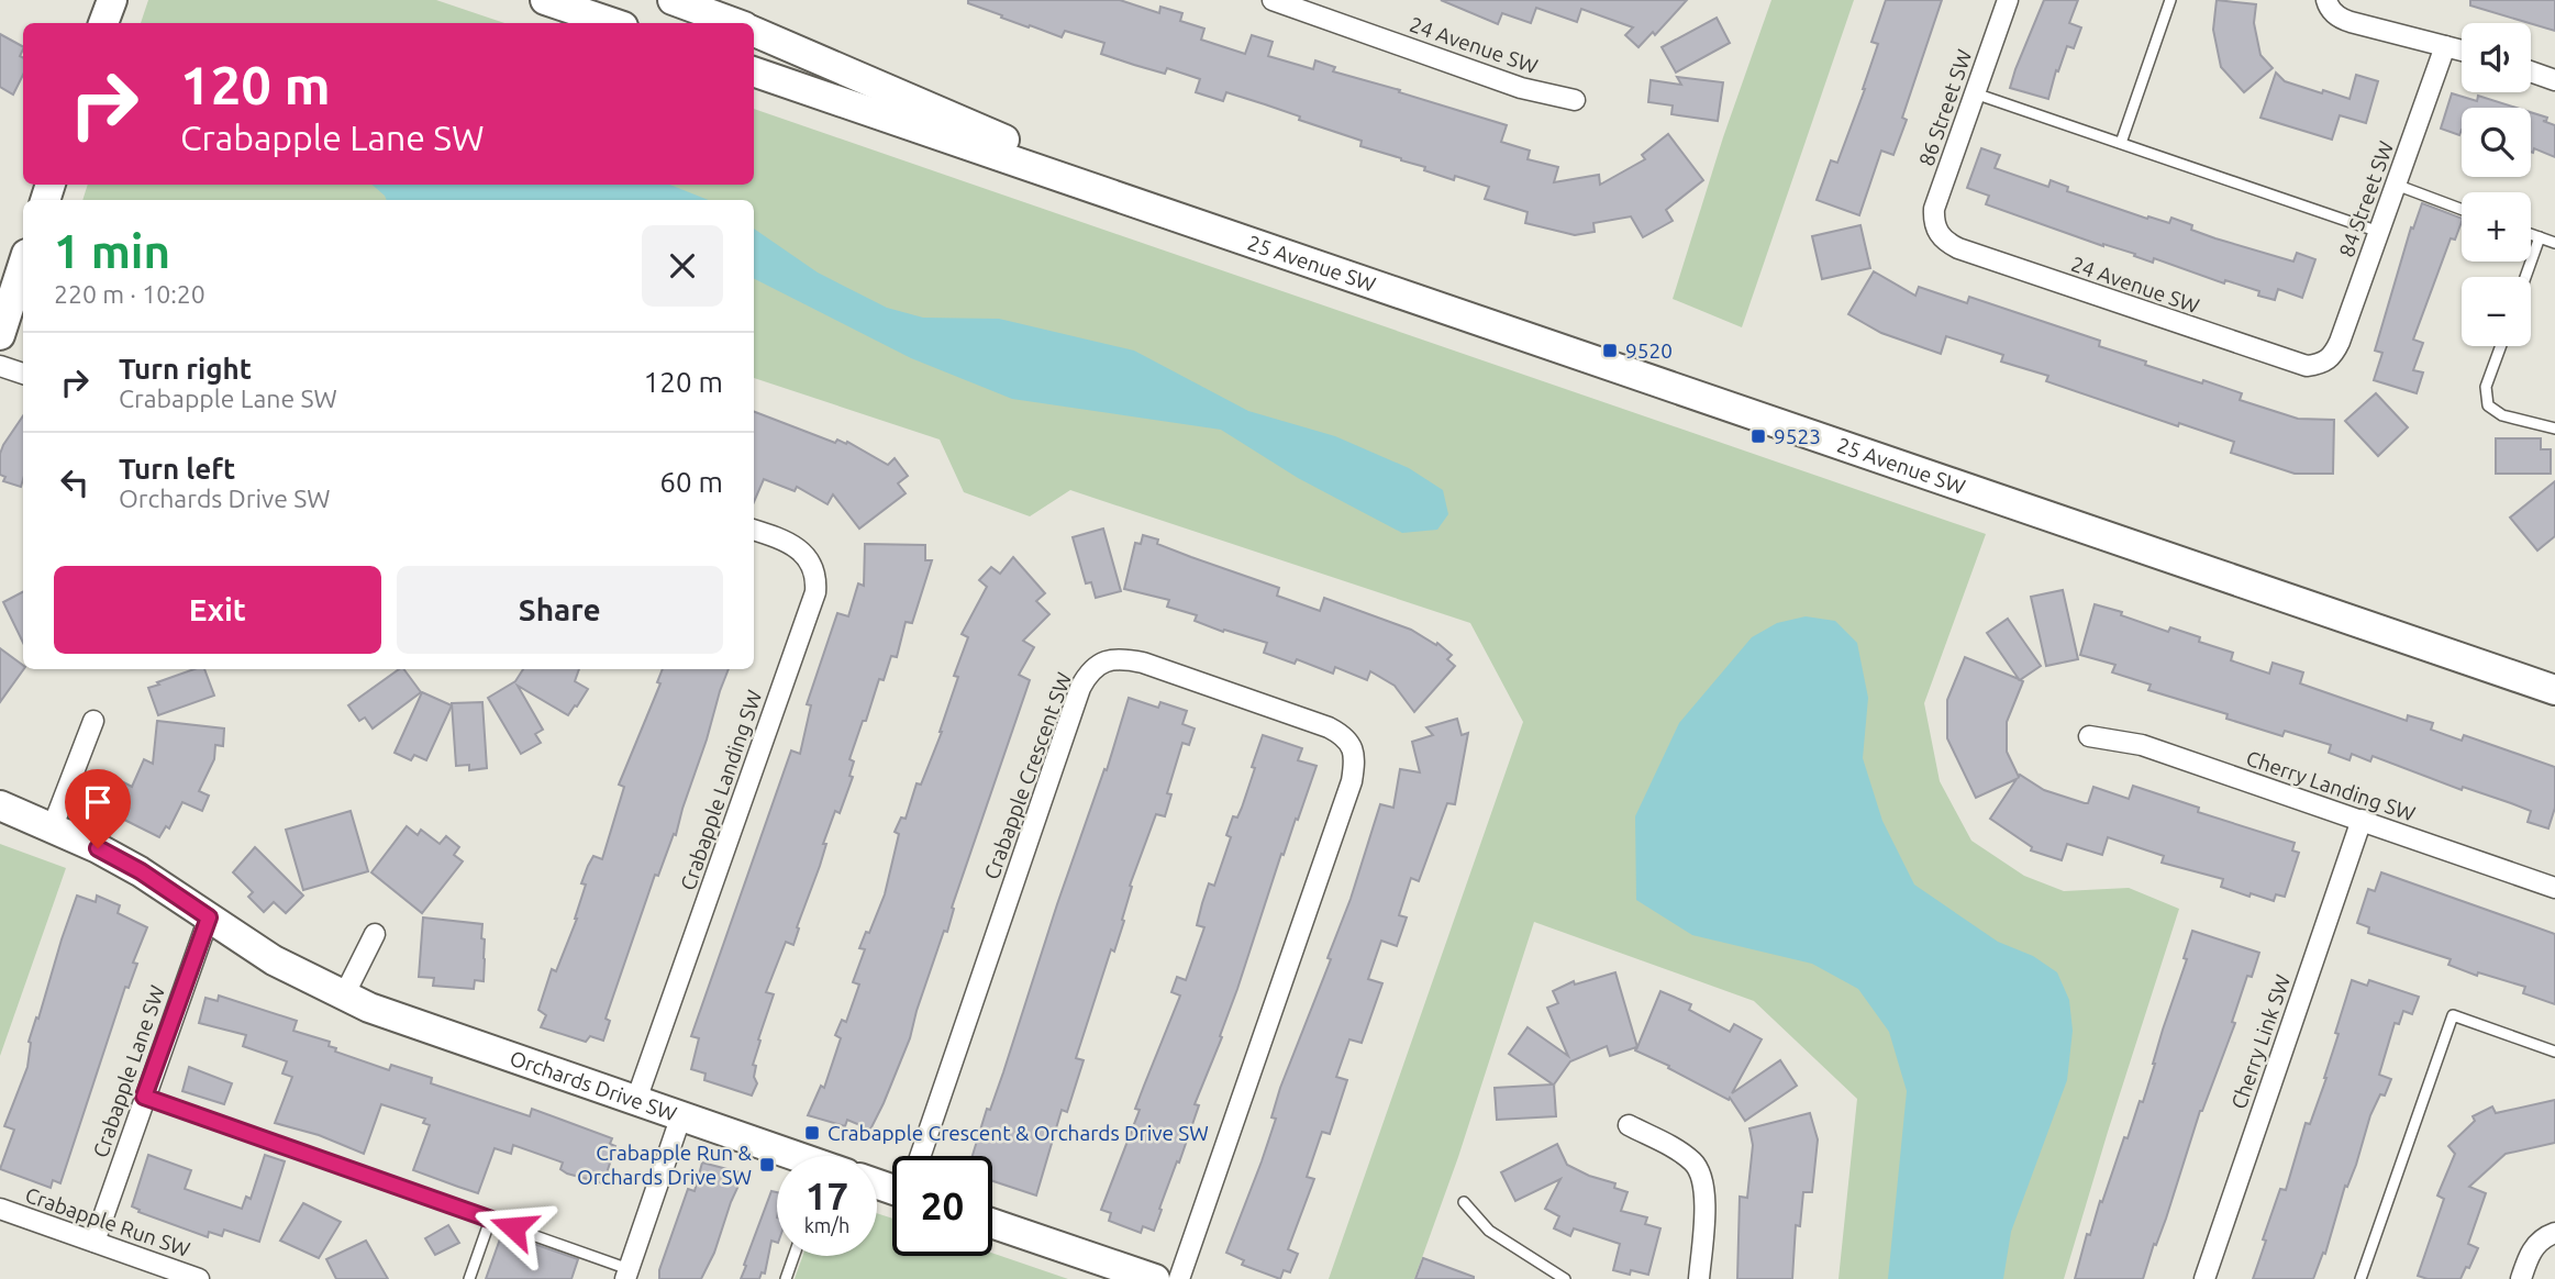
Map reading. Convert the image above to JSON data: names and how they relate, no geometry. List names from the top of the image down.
{
  "streets": {
    "main road": ["25 Avenue SW", "Orchards Drive SW"],
    "street": [
      "24 Avenue SW",
      "86 Street SW",
      "84 Street SW",
      "Crabapple Crescent SW",
      "Cherry Landing SW",
      "Crabapple Landing SW",
      "Cherry Link SW",
      "Crabapple Lane SW",
      "Crabapple Run SW"
    ]
  },
  "crossings": [
    ["24 Avenue SW", "86 Street SW"],
    ["24 Avenue SW", "84 Street SW"],
    ["Cherry Landing SW", "Cherry Link SW"],
    ["Crabapple Landing SW", "Orchards Drive SW"],
    ["Crabapple Lane SW", "Orchards Drive SW"],
    ["Crabapple Lane SW", "Crabapple Run SW"]
  ],
  "places": {
    "transit": [
      "9520",
      "9523",
      "Crabapple Crescent & Orchards Drive SW",
      "Crabapple Run & Orchards Drive SW"
    ]
  },
  "page": {
    "map_buttons": ["+", "−"],
    "turn": ["120 m", "Crabapple Lane SW"],
    "heading": ["1 min", "220 m · 10:20"],
    "list": [
      {
        "name": "Turn right",
        "note": "Crabapple Lane SW",
        "value": "120 m"
      },
      {
        "name": "Turn left",
        "note": "Orchards Drive SW",
        "value": "60 m"
      }
    ],
    "buttons": ["Exit", "Share"],
    "speed": "17 km/h",
    "limit": "20"
  }
}
